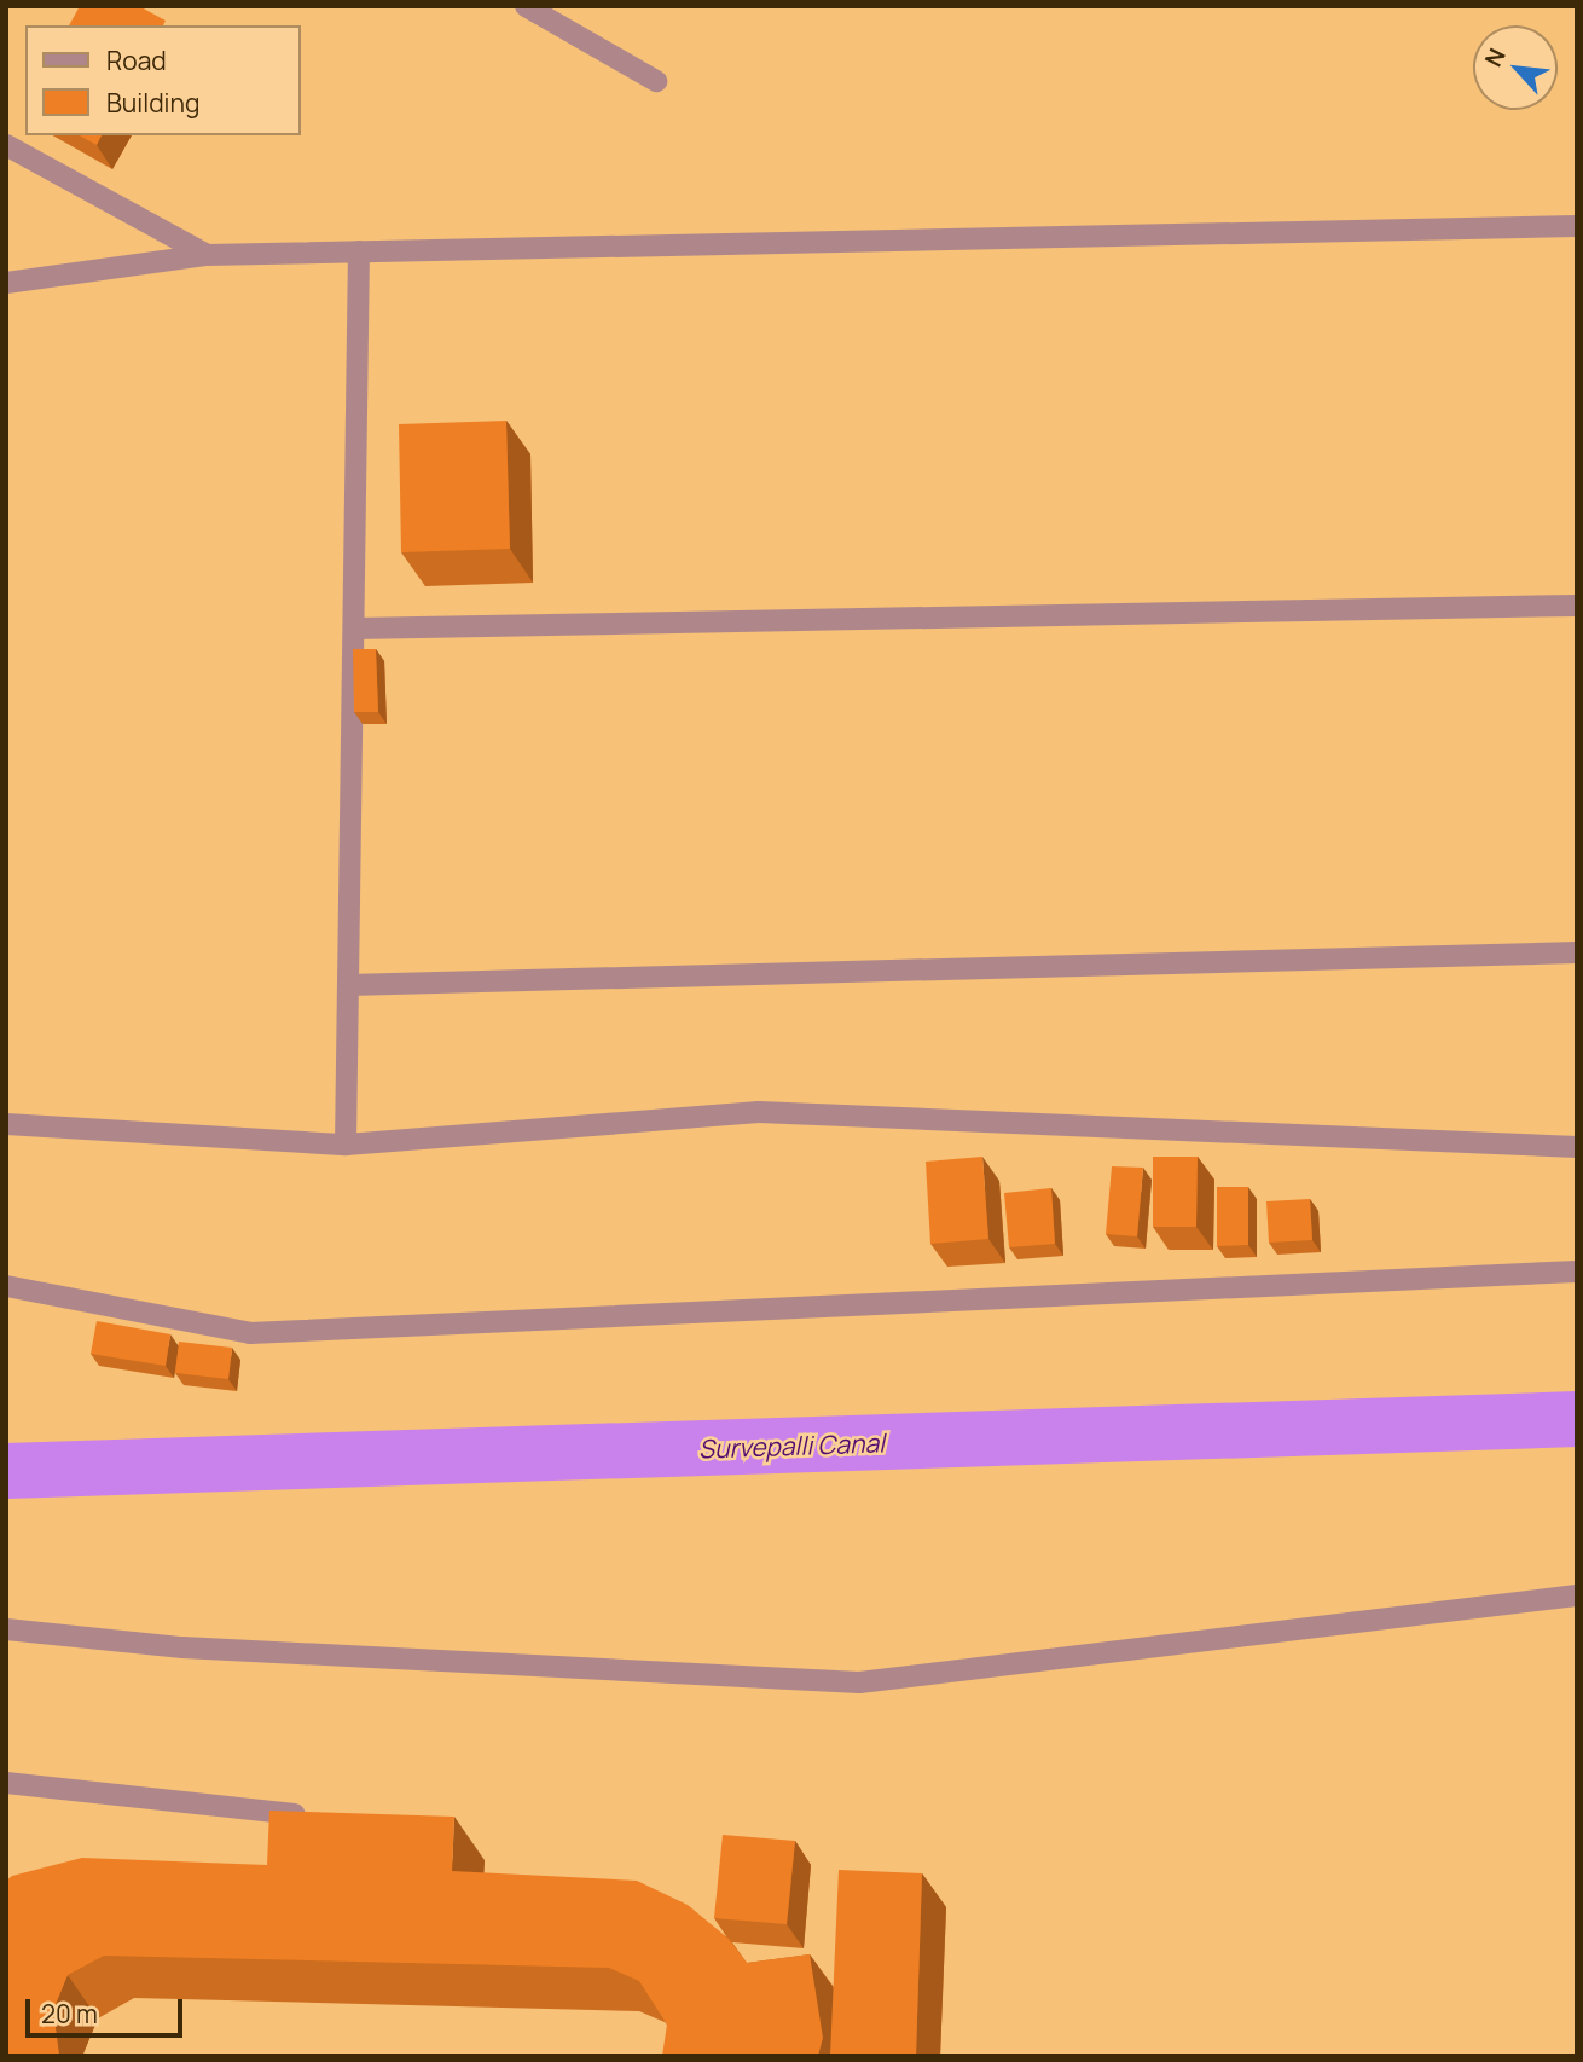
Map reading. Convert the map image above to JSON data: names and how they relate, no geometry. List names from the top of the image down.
{
  "water": ["Survepalli Canal"],
  "legend": ["Road", "Building"],
  "scale_bar": "20 m",
  "north": "top left"
}
